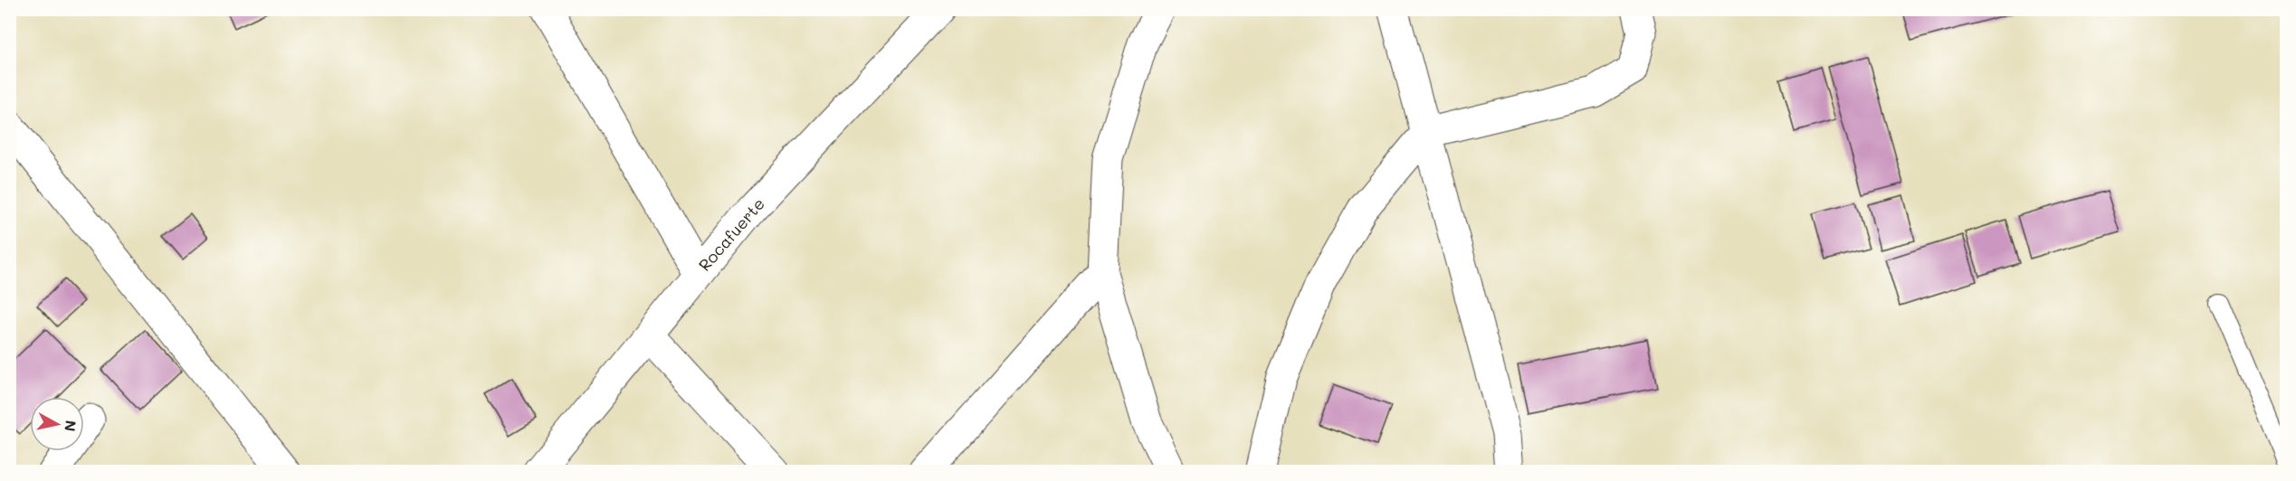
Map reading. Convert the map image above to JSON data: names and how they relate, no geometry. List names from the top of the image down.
{
  "streets": {
    "street": ["Rocafuerte"]
  },
  "north": "right"
}
